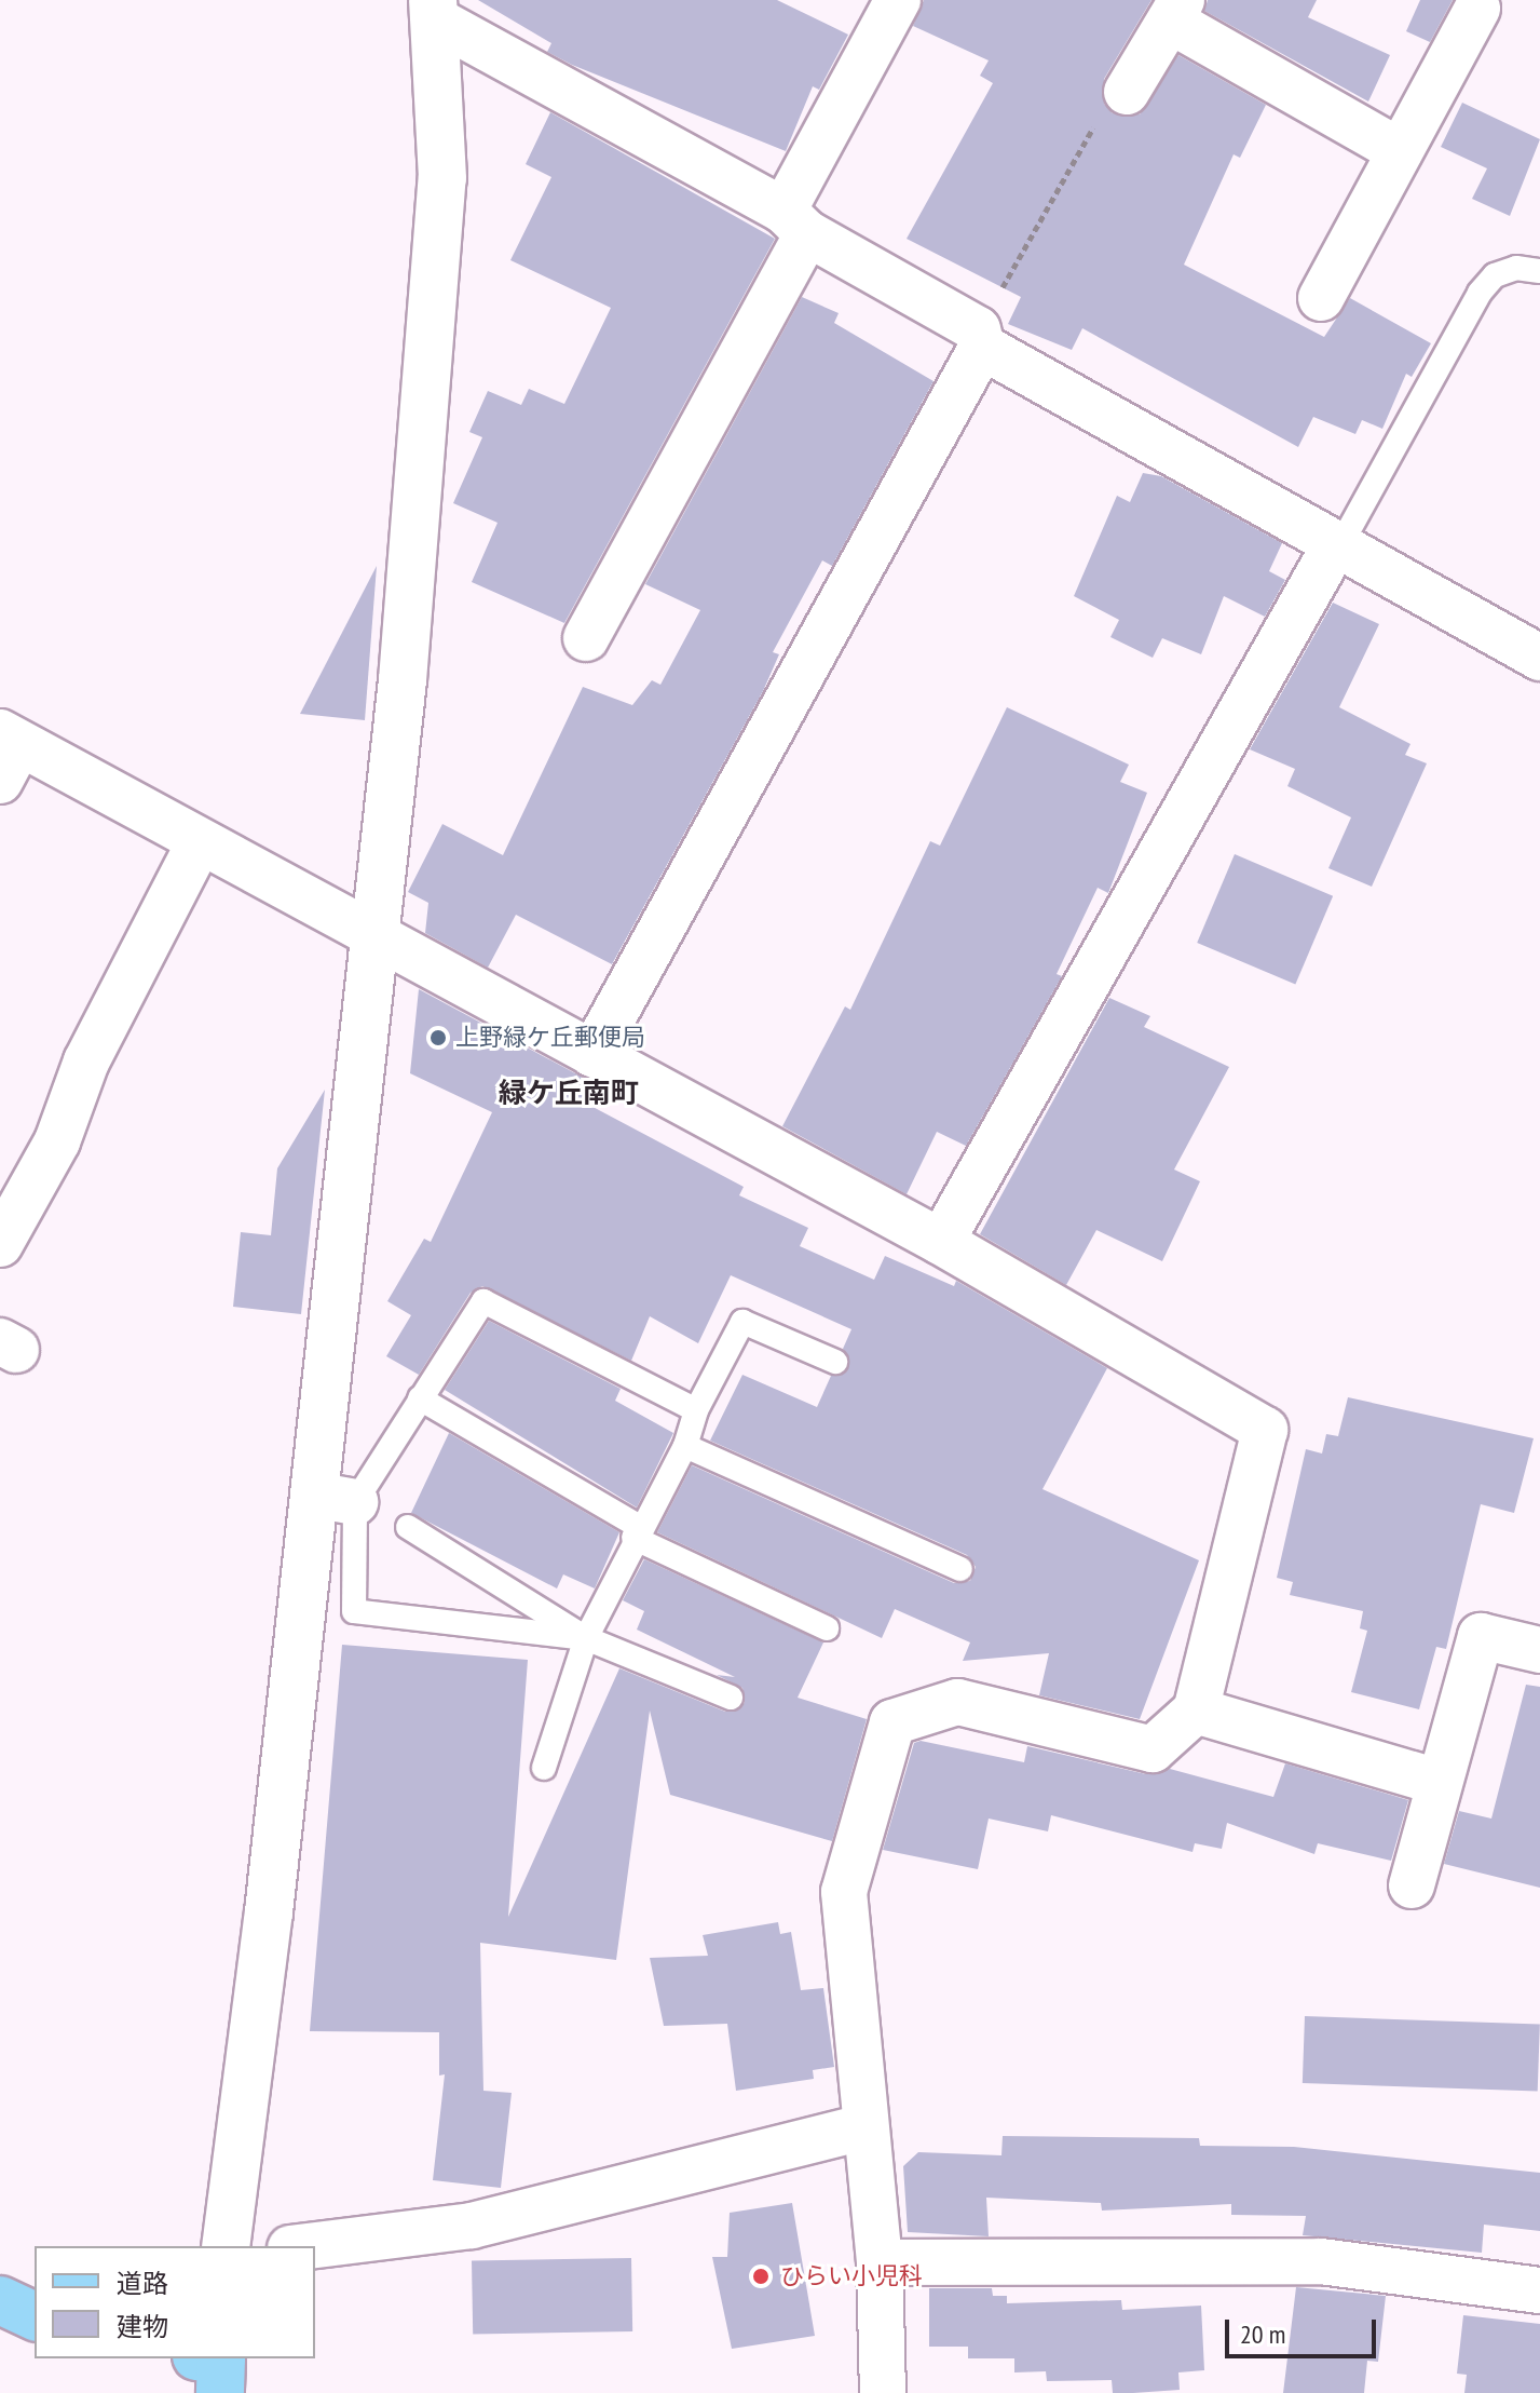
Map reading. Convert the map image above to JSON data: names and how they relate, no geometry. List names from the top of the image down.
{
  "districts": ["緑ケ丘南町"],
  "places": ["上野緑ケ丘郵便局", "ひらい小児科"],
  "legend": ["道路", "建物"],
  "scale_bar": "20 m"
}
